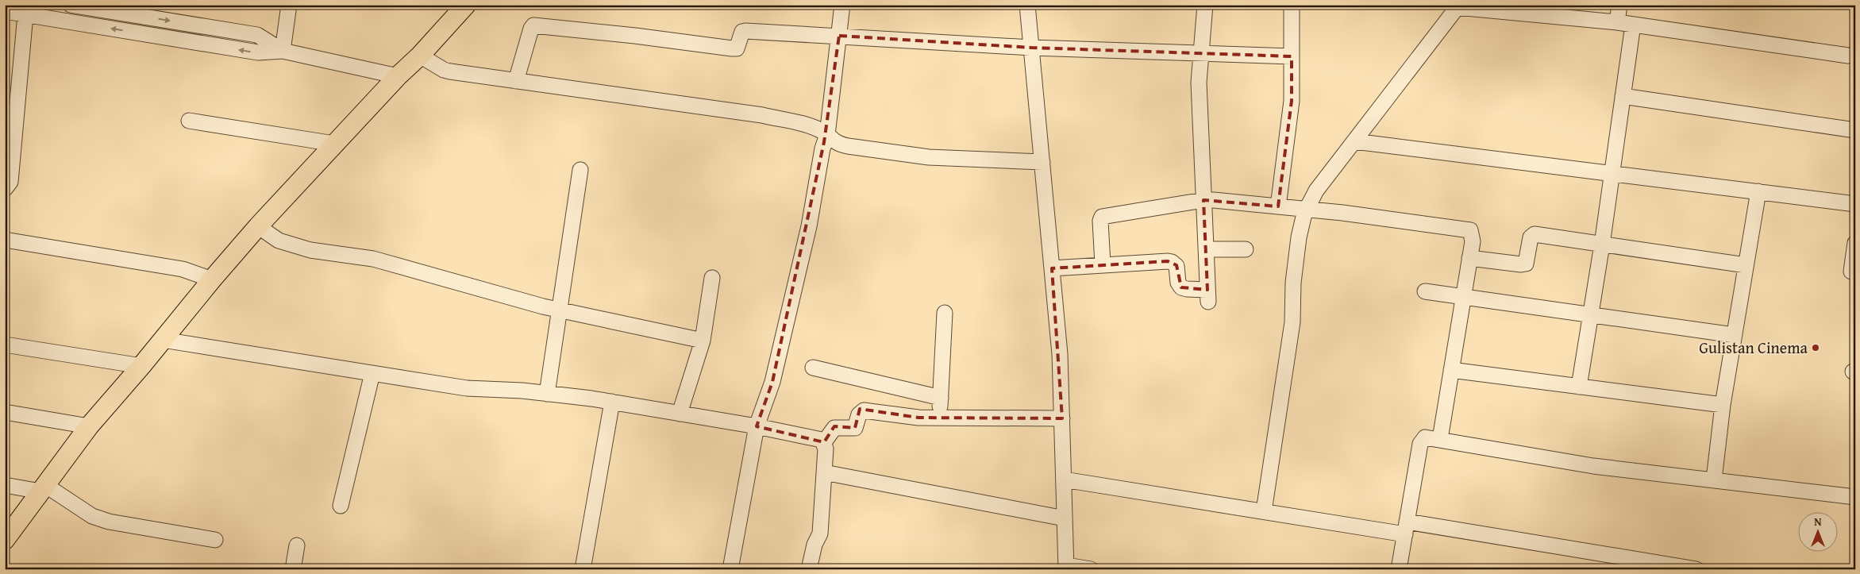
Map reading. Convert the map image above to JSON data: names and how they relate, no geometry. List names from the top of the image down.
{
  "places": ["Gulistan Cinema"],
  "north": "top"
}
